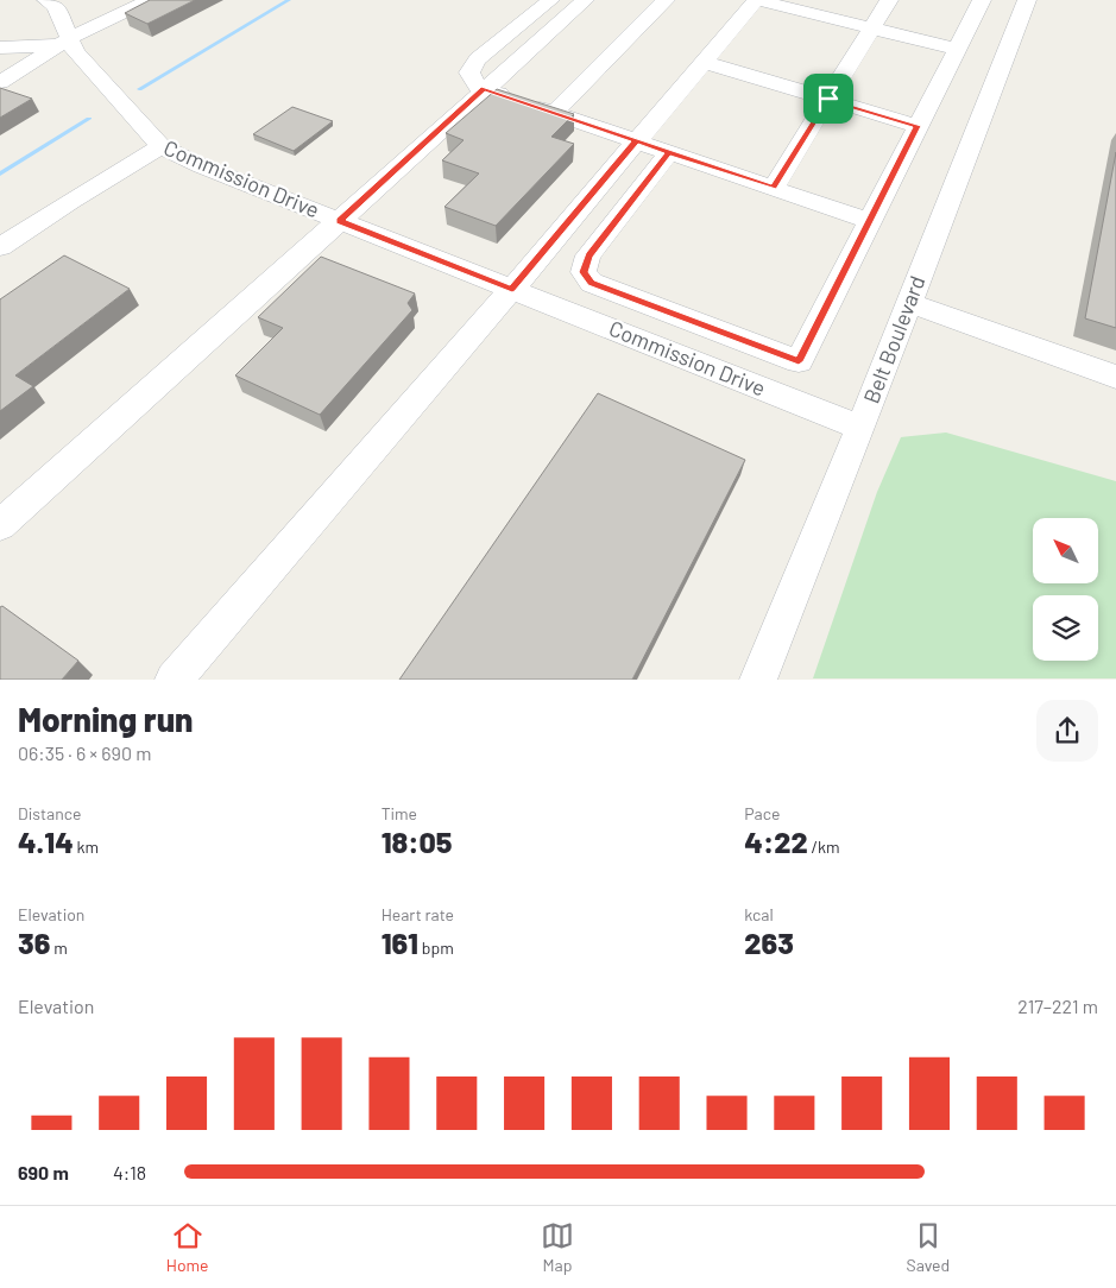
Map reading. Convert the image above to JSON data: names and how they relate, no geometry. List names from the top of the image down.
{
  "streets": {
    "street": ["Commission Drive", "Belt Boulevard"]
  },
  "crossings": [
    ["Commission Drive", "Belt Boulevard"]
  ],
  "north": "top left",
  "page": {
    "heading": ["Morning run", "06:35 · 6 × 690 m"],
    "stats": [
      ["Distance", "4.14 km"],
      ["Time", "18:05"],
      ["Pace", "4:22 /km"],
      ["Elevation", "36 m"],
      ["Heart rate", "161 bpm"],
      ["kcal", "263"]
    ],
    "chart": ["Elevation", "217–221 m"],
    "list": [
      {
        "name": "690 m",
        "note": "4:18"
      }
    ],
    "tabs": ["Home", "Map", "Saved"]
  }
}
